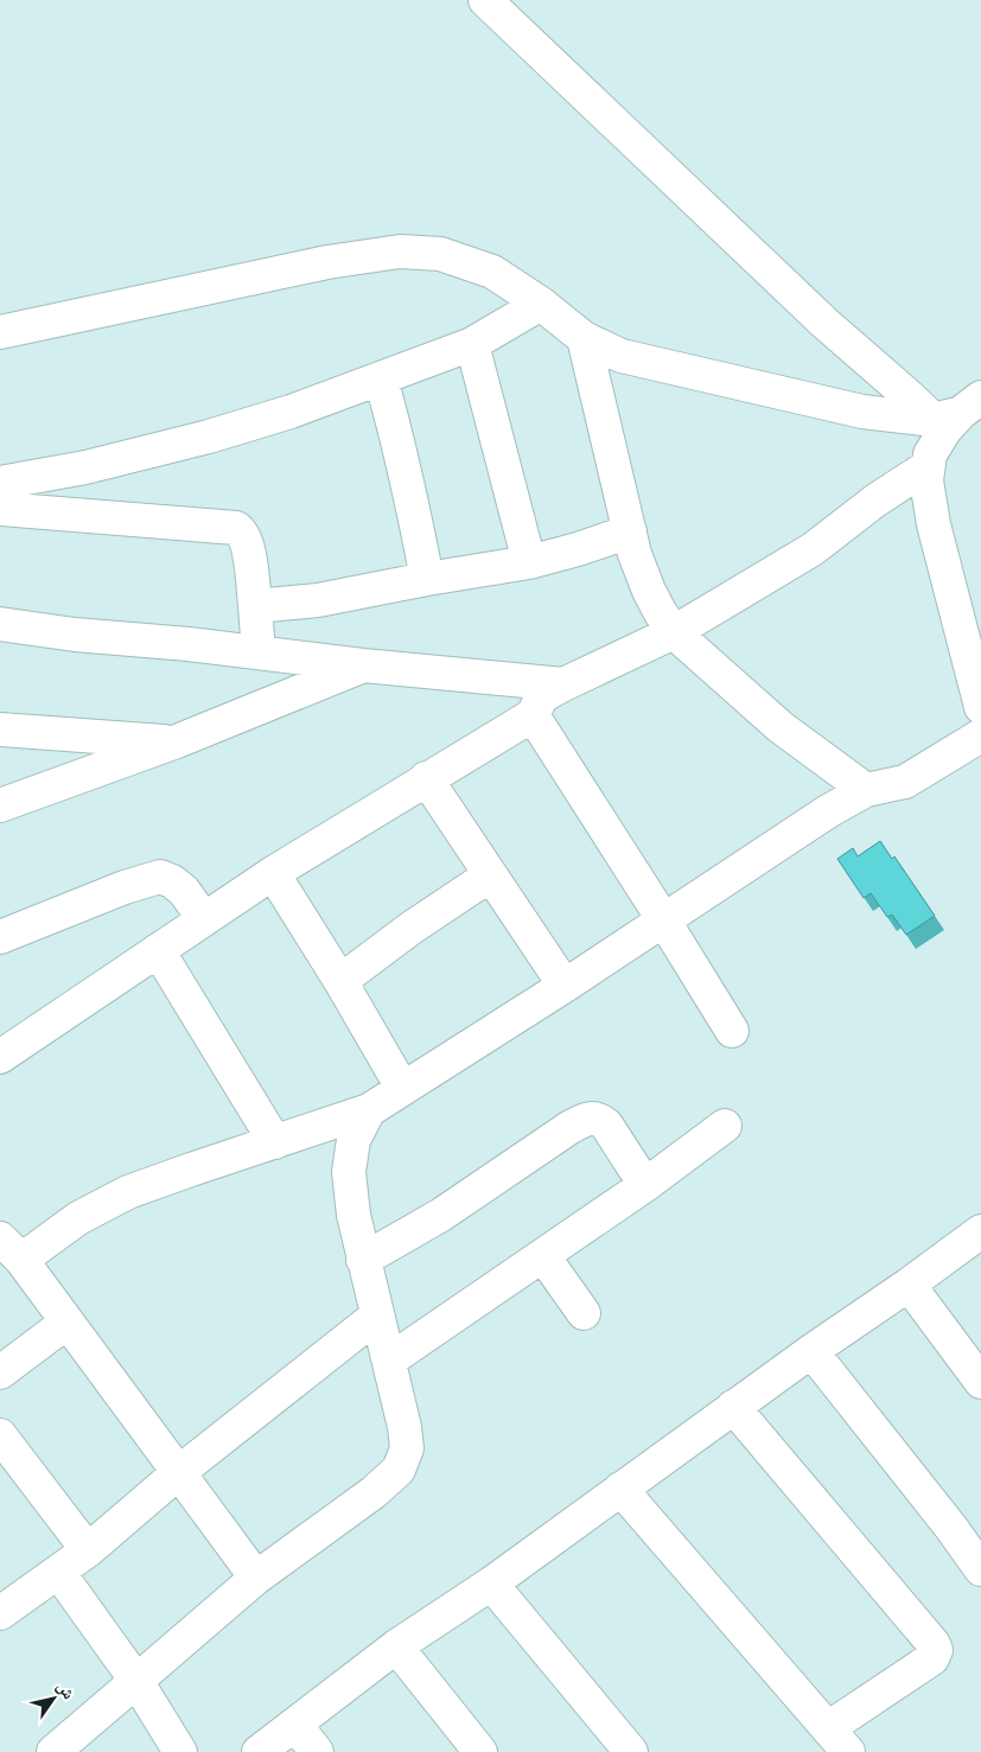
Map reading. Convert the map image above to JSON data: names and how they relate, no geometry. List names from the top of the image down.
{
  "north": "top right"
}
